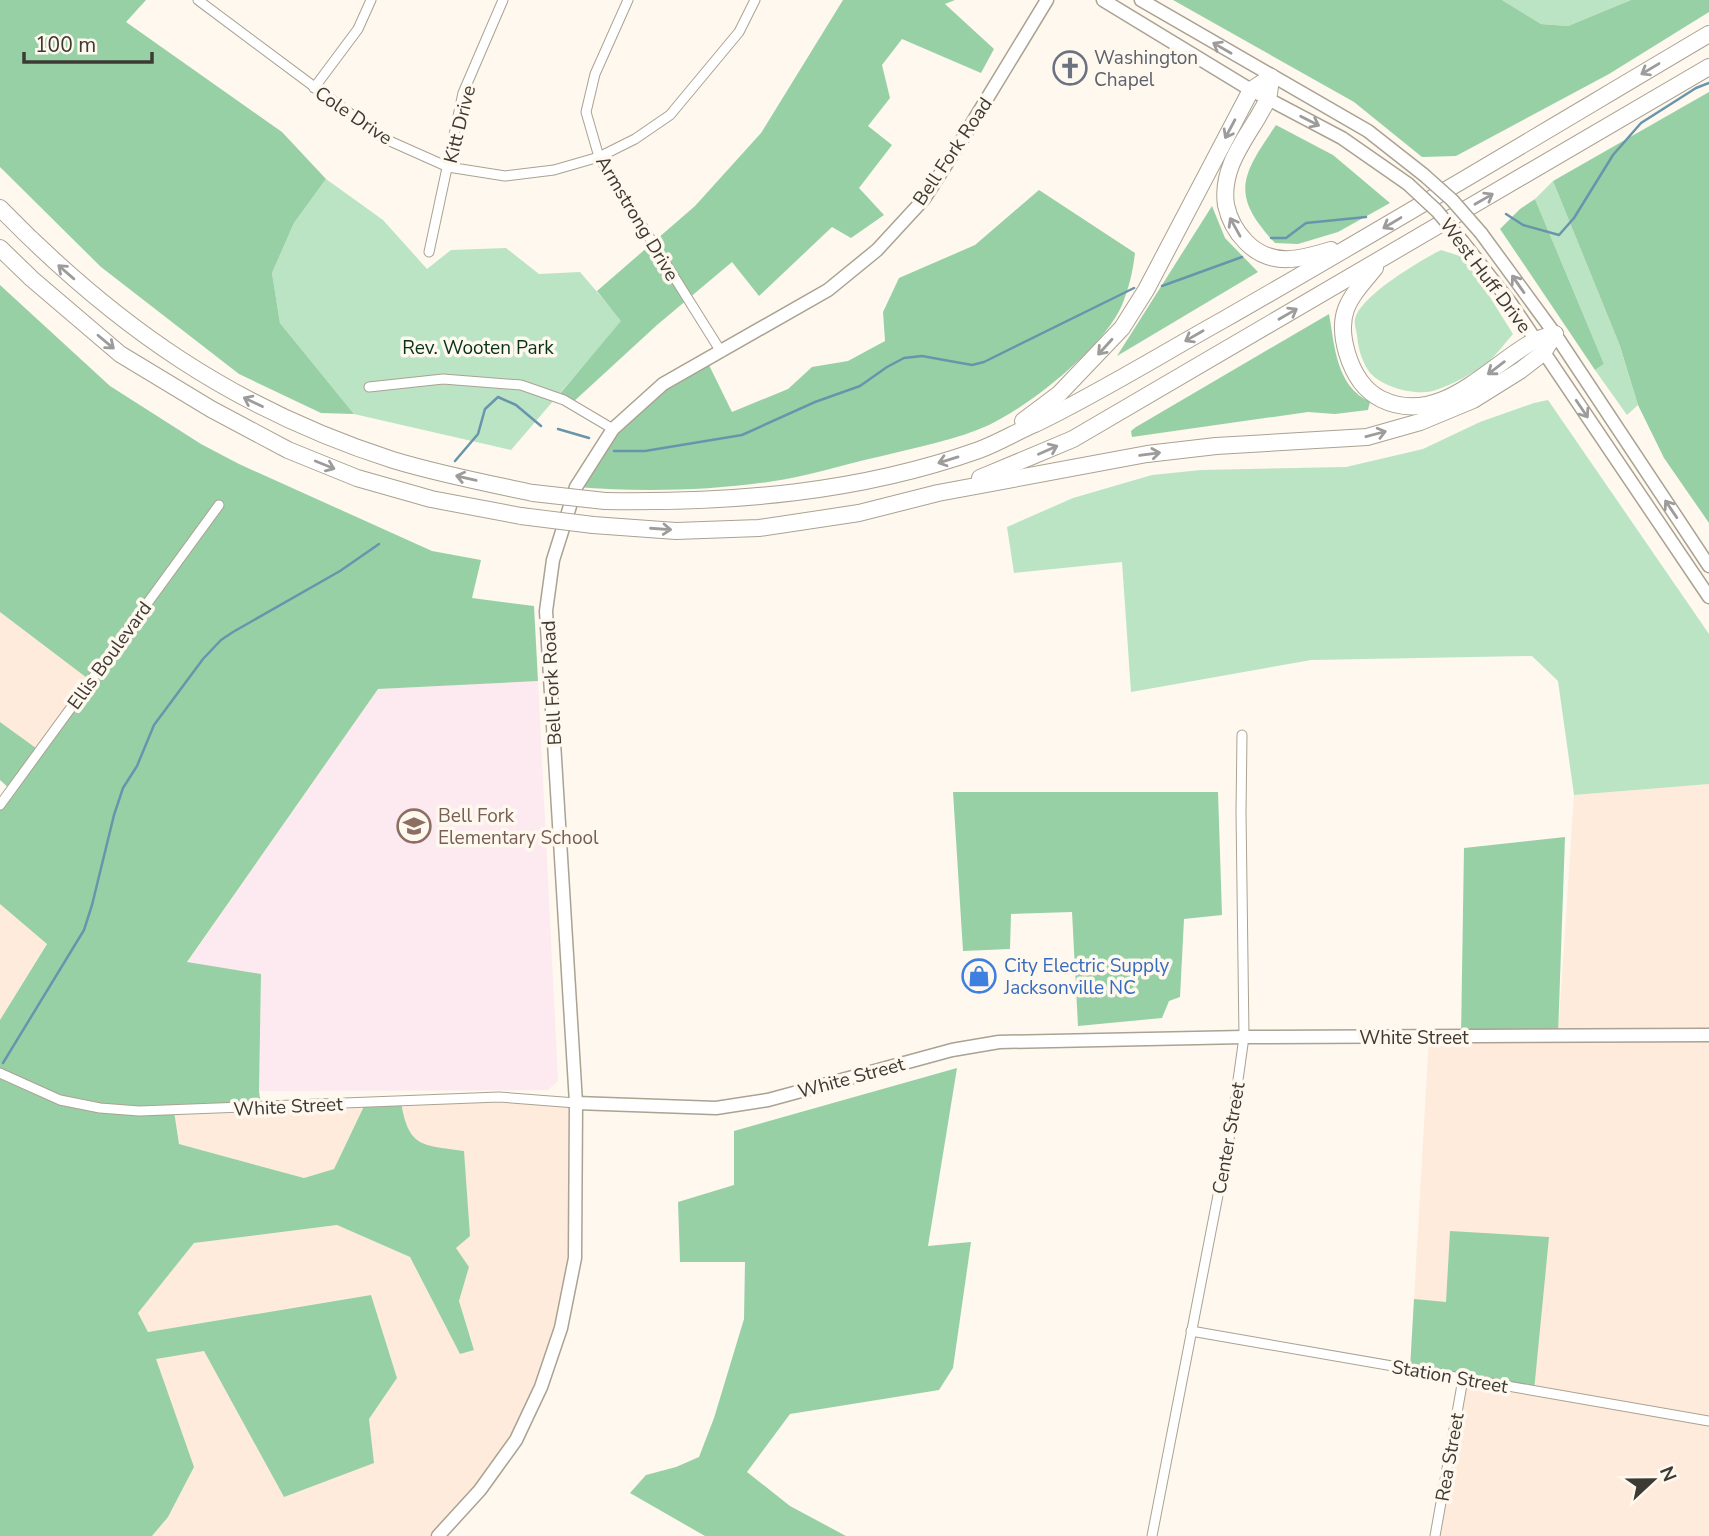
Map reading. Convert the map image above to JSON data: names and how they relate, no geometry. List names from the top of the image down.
{
  "streets": {
    "main road": ["Bell Fork Road", "West Huff Drive", "White Street"],
    "street": [
      "Cole Drive",
      "Kitt Drive",
      "Armstrong Drive",
      "Ellis Boulevard",
      "Center Street",
      "Station Street",
      "Rea Street"
    ]
  },
  "crossings": [
    ["Cole Drive", "Kitt Drive"],
    ["Cole Drive", "Armstrong Drive"],
    ["Bell Fork Road", "Armstrong Drive"],
    ["Bell Fork Road", "White Street"],
    ["White Street", "Center Street"],
    ["Center Street", "Station Street"],
    ["Station Street", "Rea Street"]
  ],
  "parks": ["Rev. Wooten Park"],
  "places": {
    "church": ["Washington Chapel"],
    "school or university": ["Bell Fork Elementary School"],
    "shop": ["City Electric Supply Jacksonville NC"]
  },
  "scale_bar": "100 m",
  "north": "right"
}
